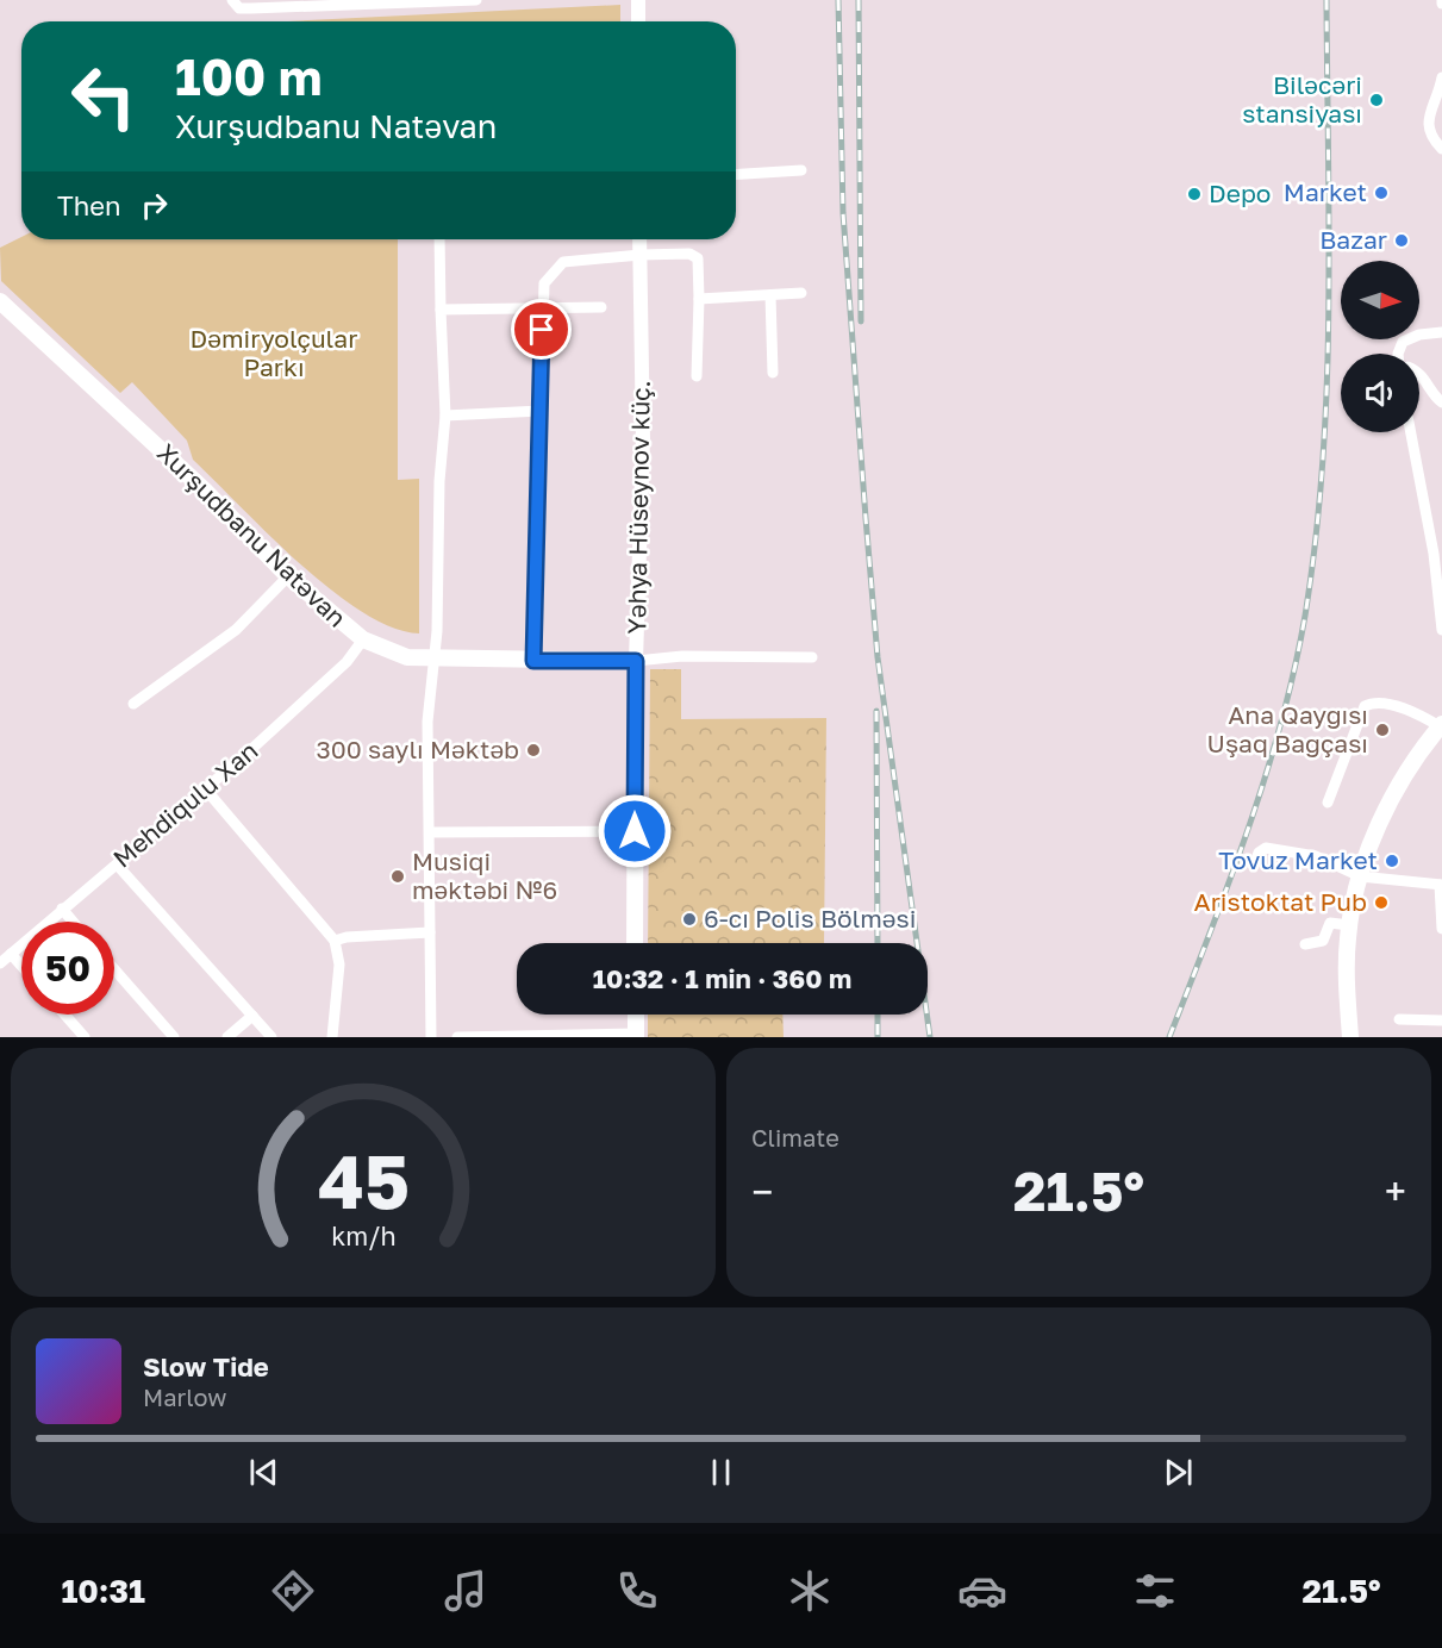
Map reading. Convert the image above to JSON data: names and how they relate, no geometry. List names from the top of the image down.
{
  "streets": {
    "main road": ["Yəhya Hüseynov küç.", "Xurşudbanu Natəvan"],
    "street": ["Mehdiqulu Xan"]
  },
  "crossings": [
    ["Yəhya Hüseynov küç.", "Xurşudbanu Natəvan"],
    ["Xurşudbanu Natəvan", "Mehdiqulu Xan"]
  ],
  "parks": ["Dəmiryolçular Parkı"],
  "places": [
    "Biləcəri stansiyası",
    "Market",
    "Depo",
    "Bazar",
    "Ana Qayğısı Uşaq Bağçası",
    "300 saylı Məktəb",
    "Tovuz Market",
    "Musiqi məktəbi №6",
    "Aristoktat Pub",
    "6-cı Polis Bölməsi"
  ],
  "north": "right",
  "page": {
    "turn": ["100 m", "Xurşudbanu Natəvan"],
    "then": "Then",
    "limit": "50",
    "trip": "10:32 · 1 min · 360 m",
    "tile": "Climate",
    "heat": ["−", "21.5°", "+"],
    "song": ["Slow Tide", "Marlow"],
    "tabs": ["10:31", "21.5°"],
    "gauge": ["45", "km/h"]
  }
}
